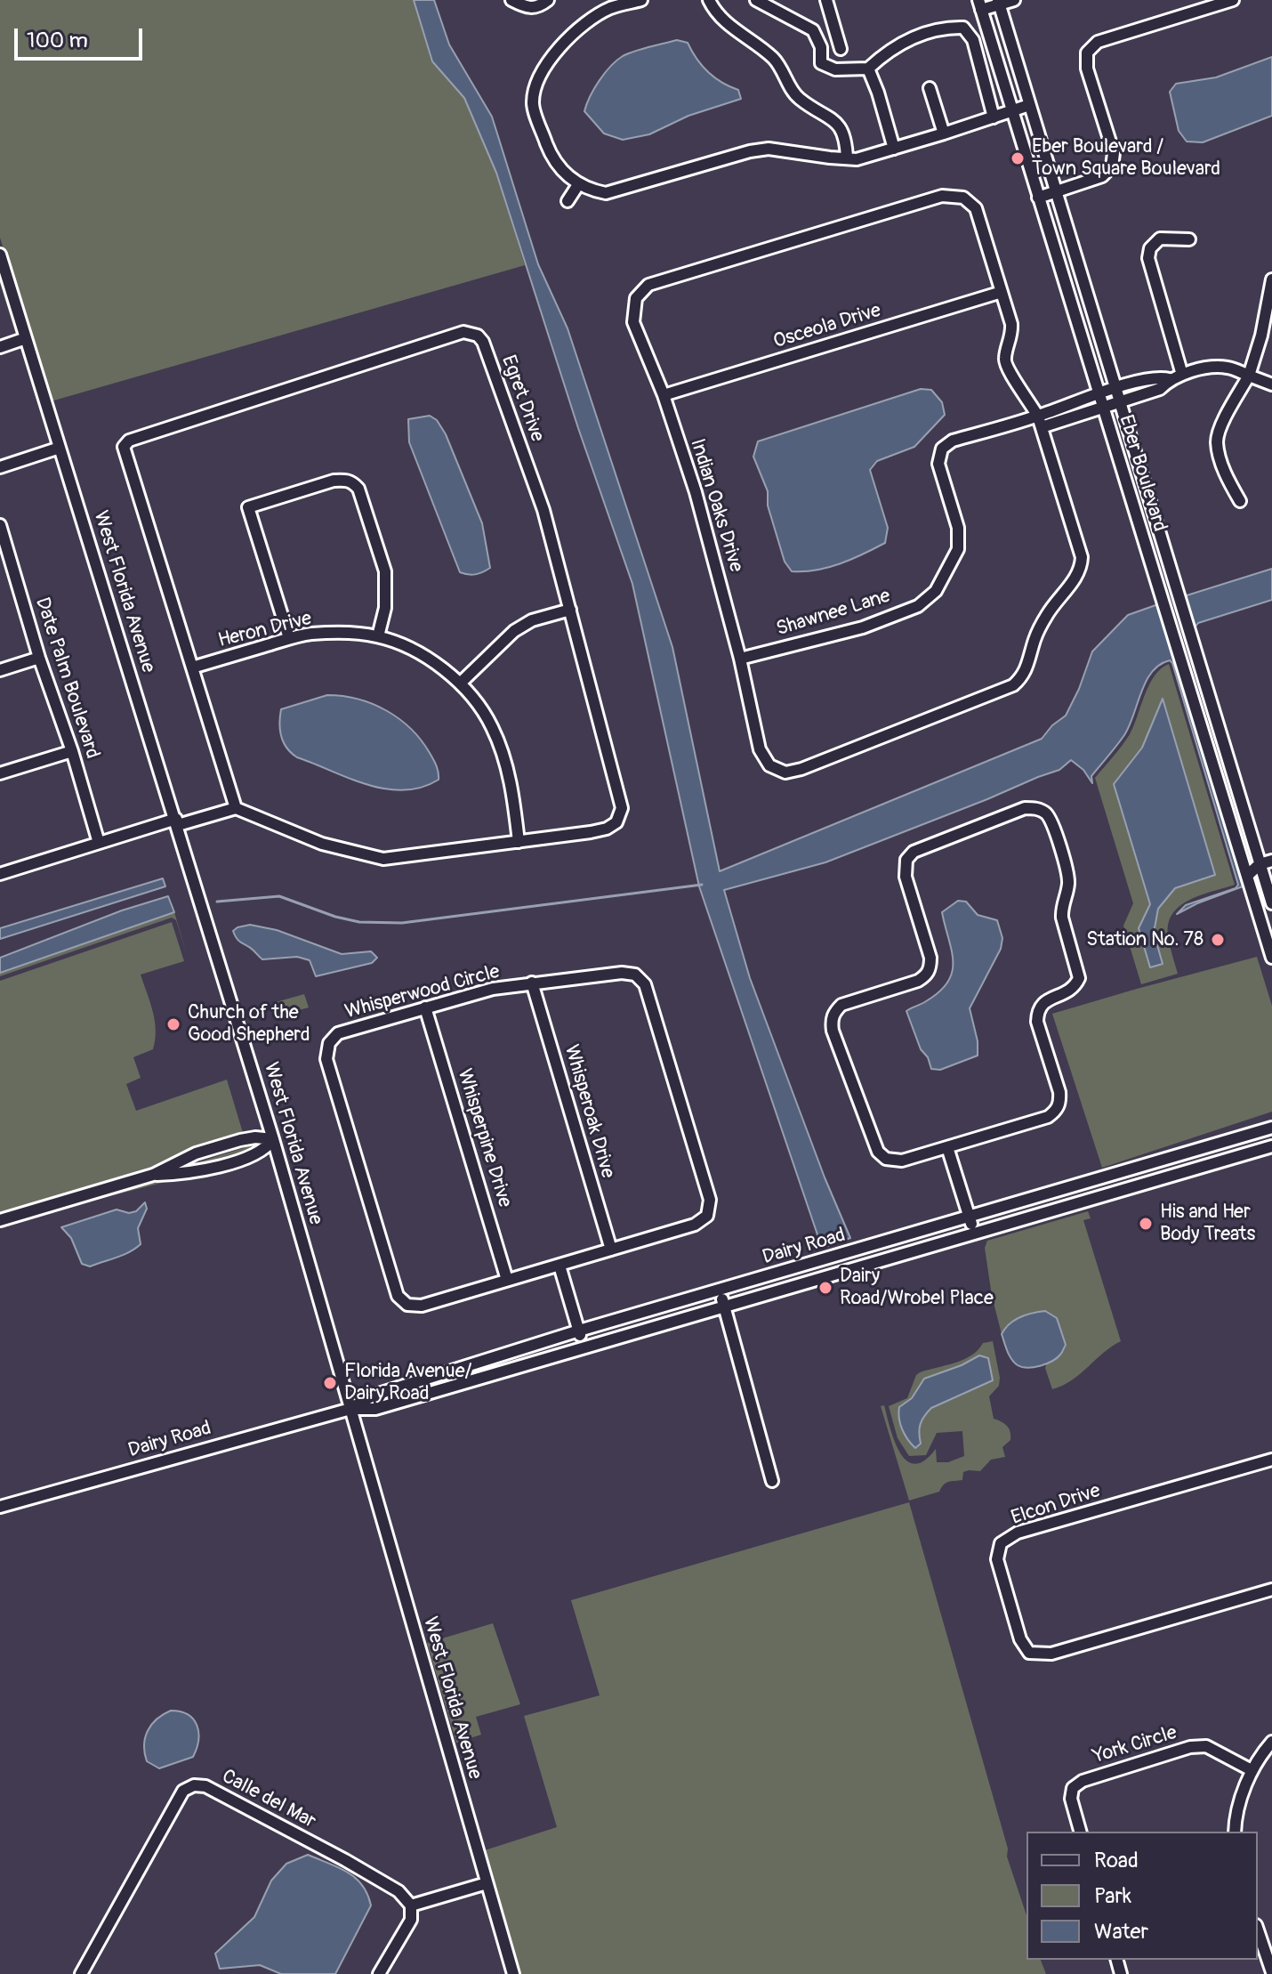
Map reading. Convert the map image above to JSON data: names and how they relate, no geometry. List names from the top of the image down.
{
  "streets": {
    "street": [
      "Osceola Drive",
      "Egret Drive",
      "Eber Boulevard",
      "Indian Oaks Drive",
      "West Florida Avenue",
      "Shawnee Lane",
      "Heron Drive",
      "Date Palm Boulevard",
      "Whisperwood Circle",
      "Whisperoak Drive",
      "Whisperpine Drive",
      "Dairy Road",
      "Elcon Drive",
      "York Circle",
      "Calle del Mar"
    ]
  },
  "crossings": [
    ["Osceola Drive", "Indian Oaks Drive"],
    ["Egret Drive", "Heron Drive"],
    ["Indian Oaks Drive", "Shawnee Lane"],
    ["West Florida Avenue", "Dairy Road"],
    ["Whisperwood Circle", "Whisperoak Drive"],
    ["Whisperwood Circle", "Whisperpine Drive"]
  ],
  "places": [
    "Eber Boulevard / Town Square Boulevard",
    "Station No. 78",
    "Church of the Good Shepherd",
    "His and Her Body Treats",
    "Dairy Road/Wrobel Place",
    "Florida Avenue/ Dairy Road"
  ],
  "legend": ["Road", "Park", "Water"],
  "scale_bar": "100 m"
}
